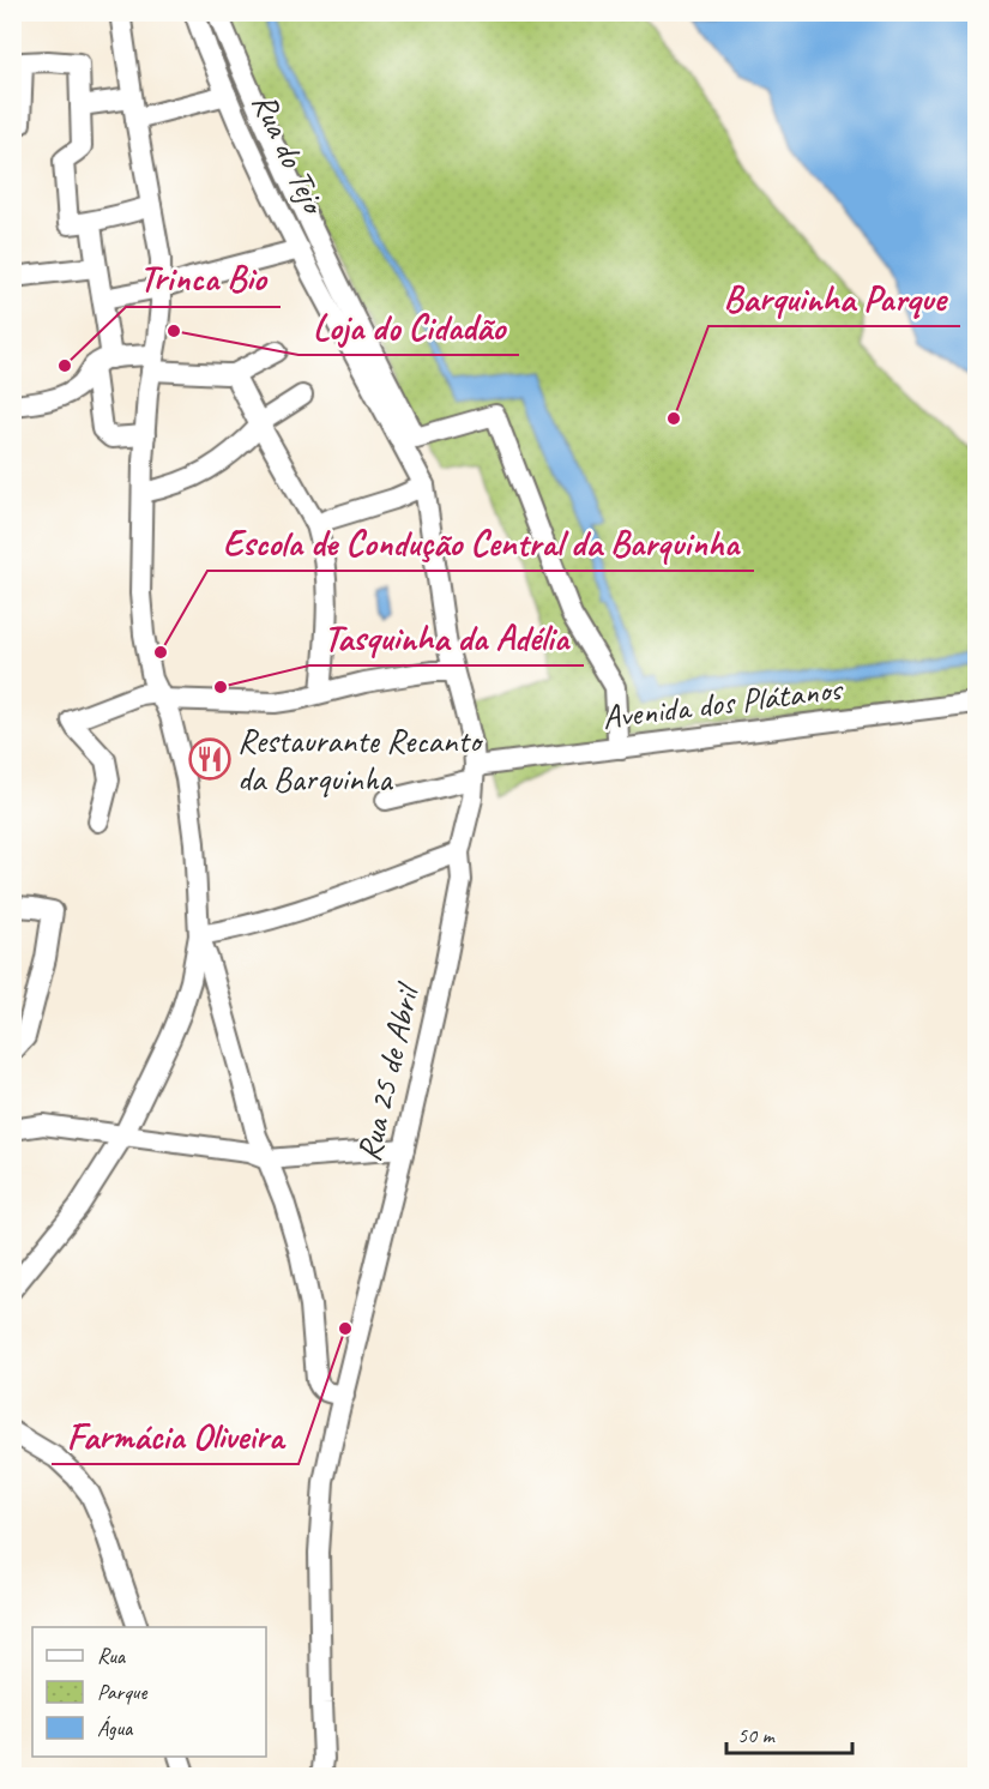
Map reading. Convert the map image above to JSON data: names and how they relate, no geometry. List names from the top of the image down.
{
  "streets": {
    "street": ["Rua do Tejo", "Avenida dos Plátanos", "Rua 25 de Abril"]
  },
  "crossings": [
    ["Rua do Tejo", "Rua 25 de Abril"],
    ["Avenida dos Plátanos", "Rua 25 de Abril"]
  ],
  "places": {
    "other": [
      "Loja do Cidadão",
      "Trinca Bio",
      "Barquinha Parque",
      "Escola de Condução Central da Barquinha",
      "Tasquinha da Adélia",
      "Farmácia Oliveira"
    ],
    "restaurant": ["Restaurante Recanto da Barquinha"]
  },
  "legend": ["Rua", "Parque", "Água"],
  "scale_bar": "50 m"
}
